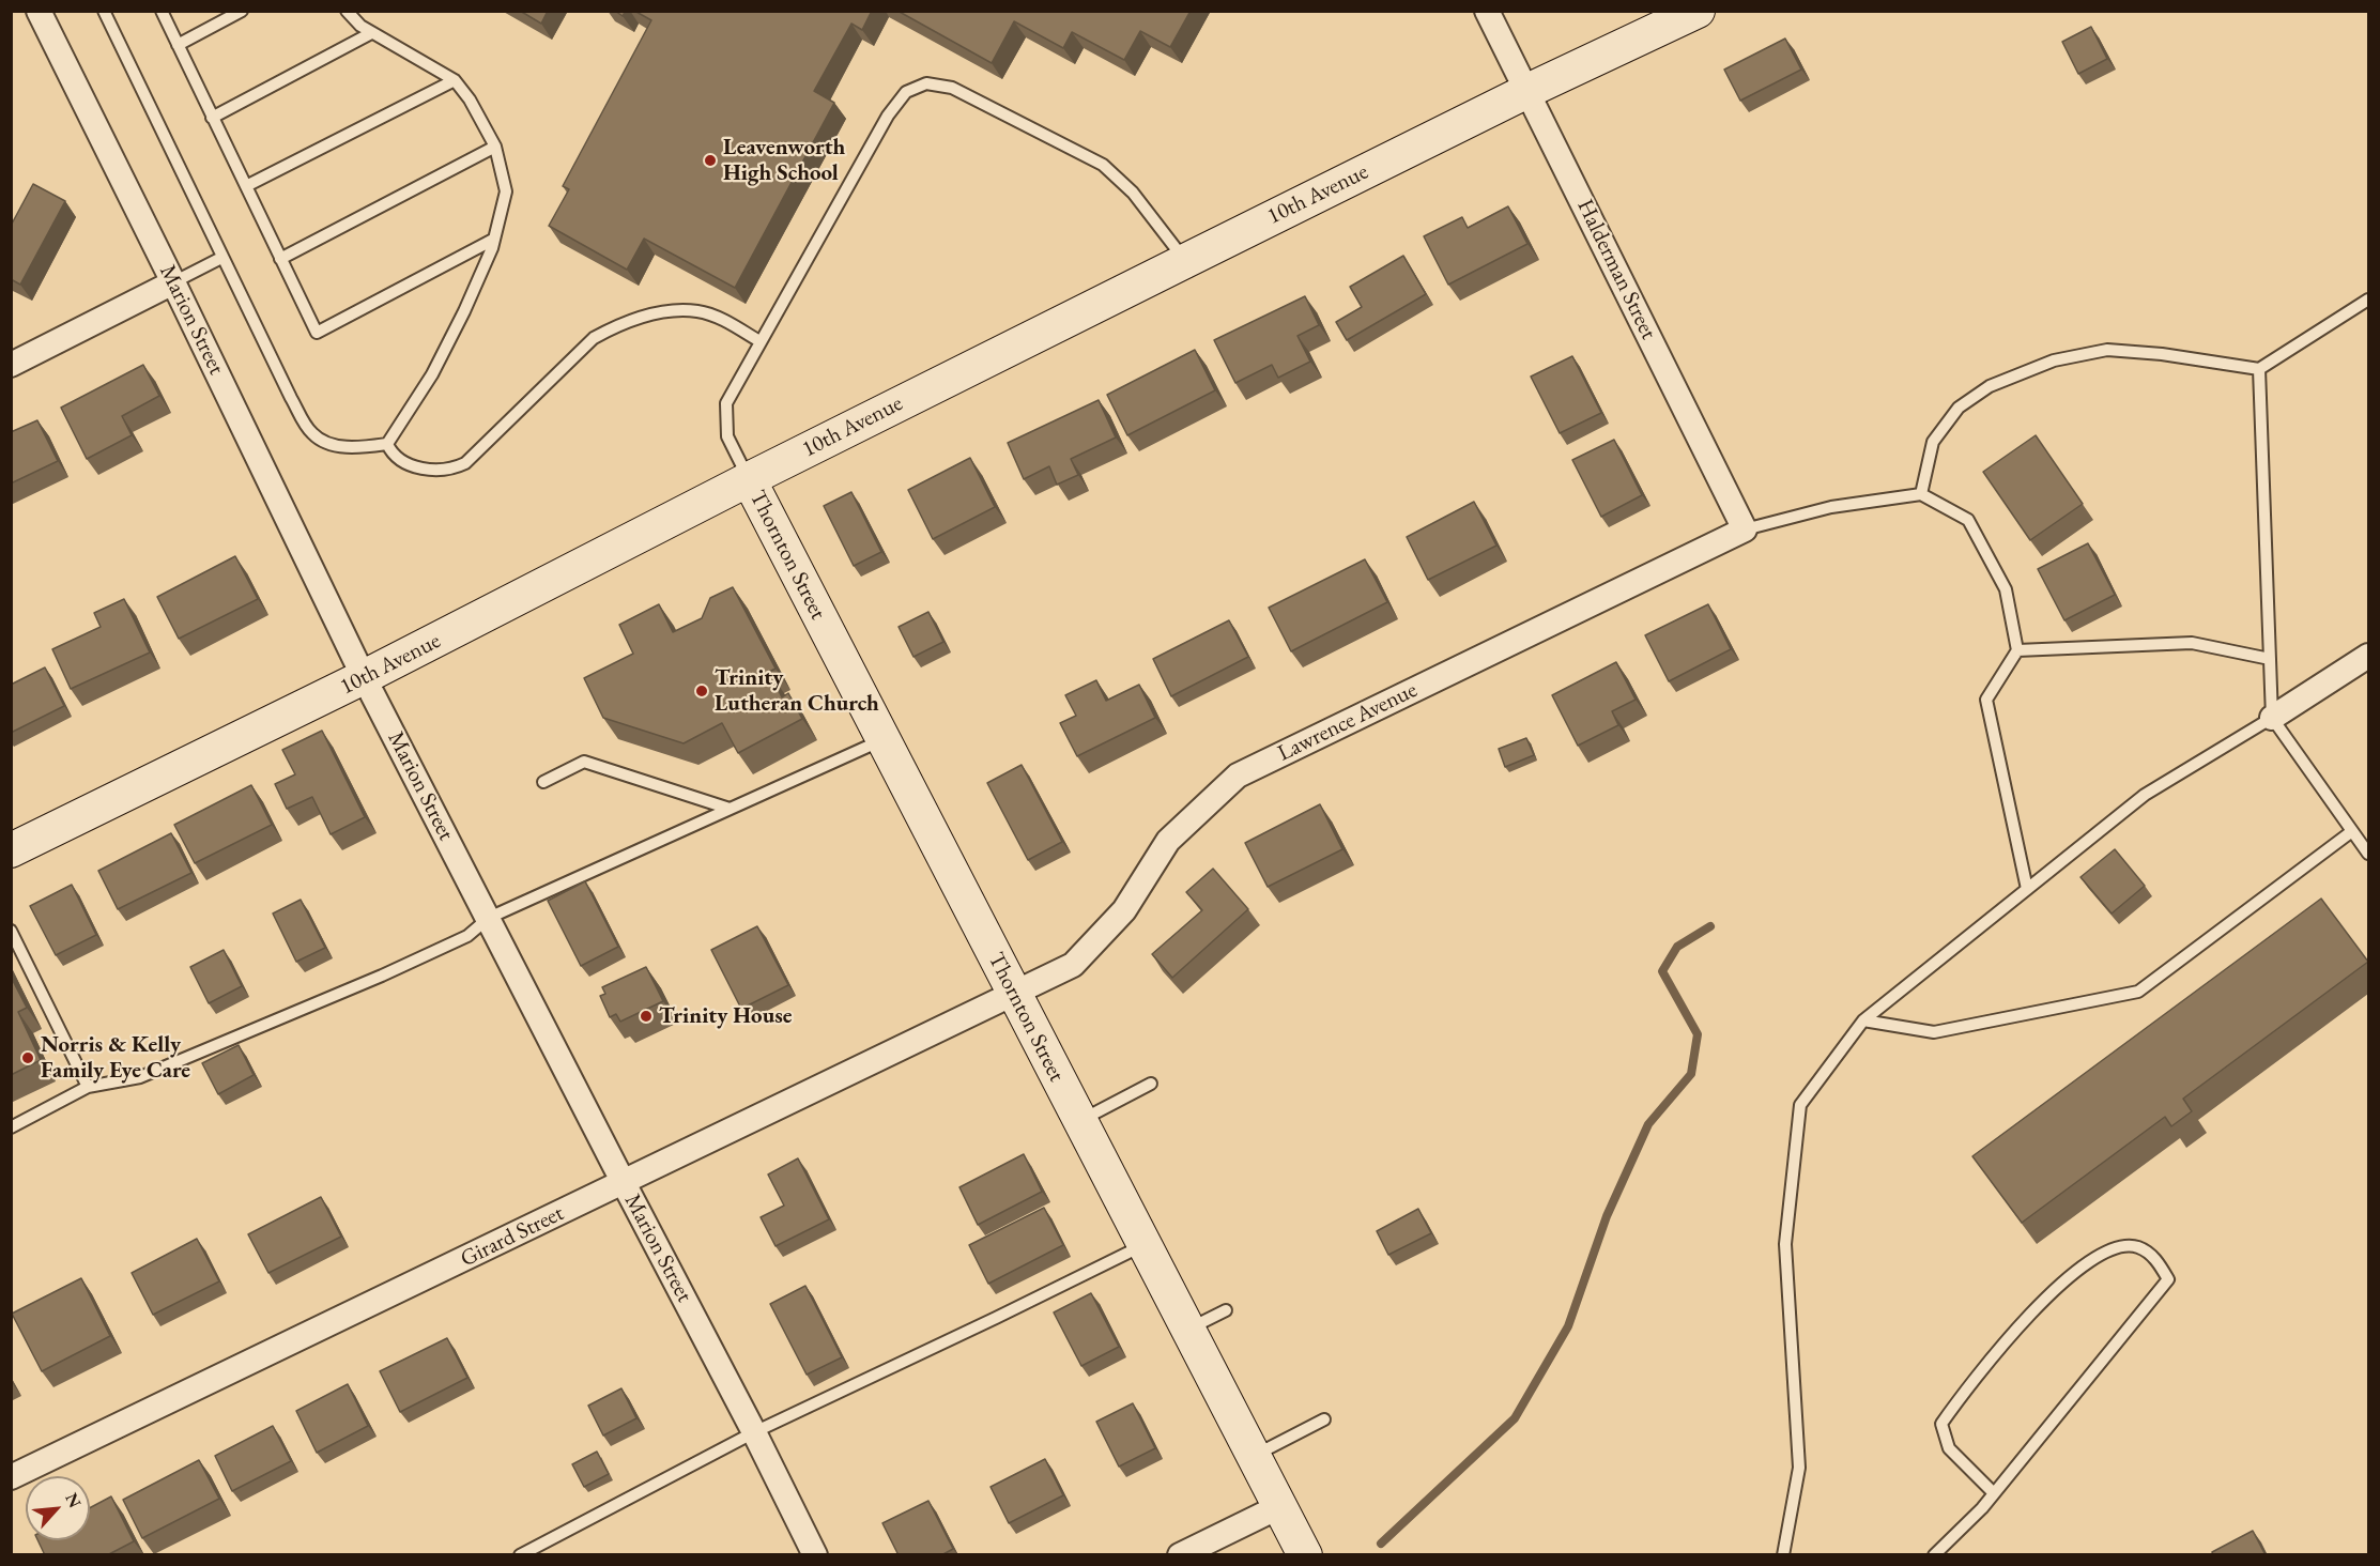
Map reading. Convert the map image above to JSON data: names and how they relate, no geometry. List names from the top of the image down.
{
  "streets": {
    "street": [
      "10th Avenue",
      "Halderman Street",
      "Marion Street",
      "Thornton Street",
      "Lawrence Avenue",
      "Girard Street"
    ]
  },
  "crossings": [
    ["10th Avenue", "Halderman Street"],
    ["10th Avenue", "Marion Street"],
    ["10th Avenue", "Thornton Street"],
    ["Halderman Street", "Lawrence Avenue"],
    ["Marion Street", "Girard Street"],
    ["Thornton Street", "Lawrence Avenue"],
    ["Thornton Street", "Girard Street"],
    ["Lawrence Avenue", "Girard Street"]
  ],
  "places": [
    "Leavenworth High School",
    "Trinity Lutheran Church",
    "Trinity House",
    "Norris & Kelly Family Eye Care"
  ],
  "north": "top right"
}
